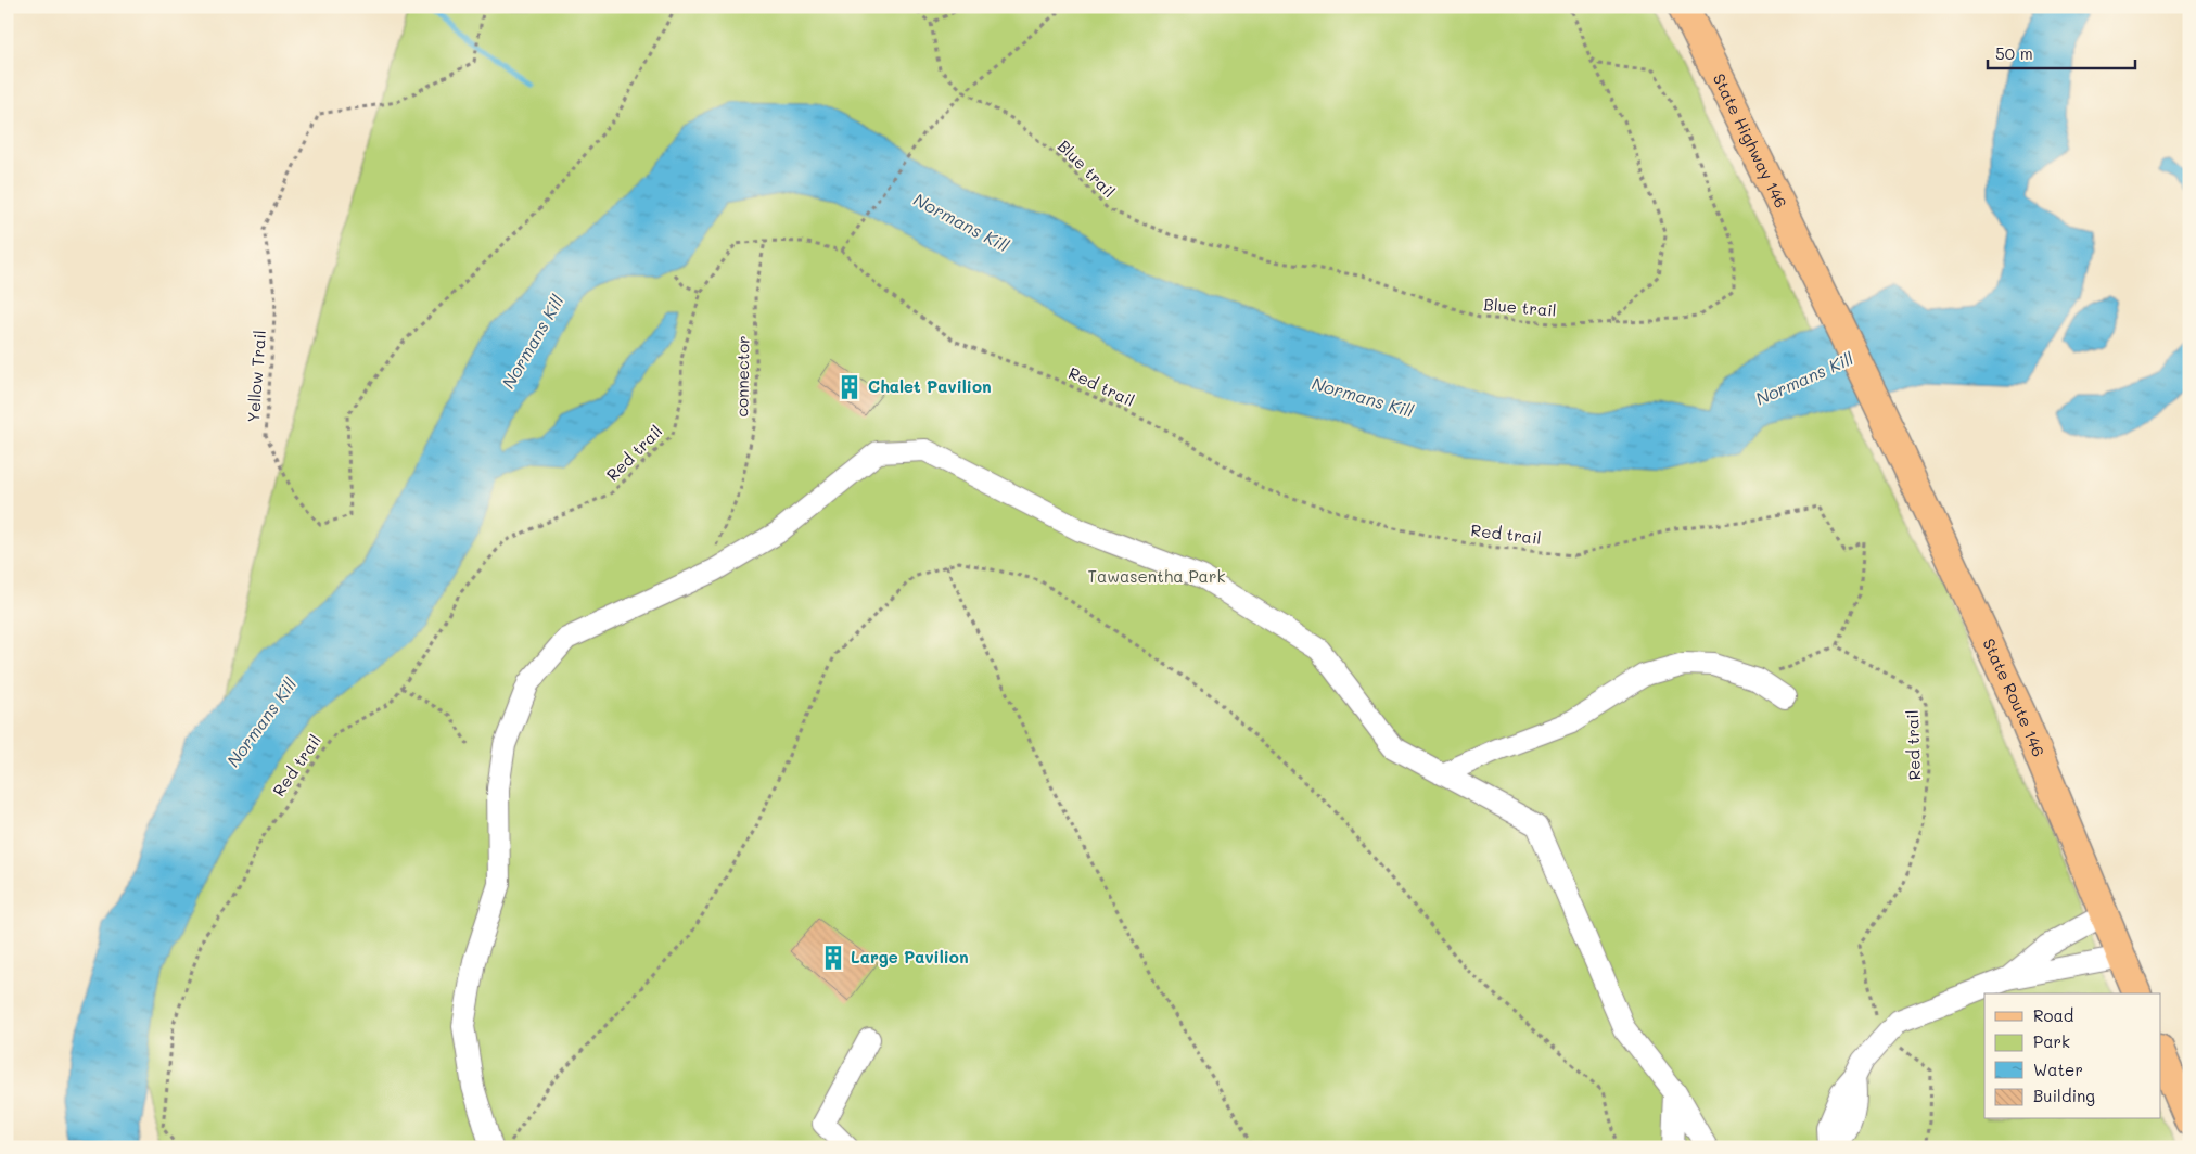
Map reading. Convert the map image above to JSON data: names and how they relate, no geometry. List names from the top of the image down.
{
  "streets": {
    "main road": ["State Highway 146", "State Route 146"],
    "path": [
      "Blue trail",
      "Yellow Trail",
      "connector",
      "Red trail"
    ]
  },
  "crossings": [
    ["State Highway 146", "State Route 146"],
    ["connector", "Red trail"]
  ],
  "water": ["Normans Kill"],
  "parks": ["Tawasentha Park"],
  "places": {
    "building": ["Chalet Pavilion", "Large Pavilion"]
  },
  "legend": [
    "Road",
    "Park",
    "Water",
    "Building"
  ],
  "scale_bar": "50 m"
}
